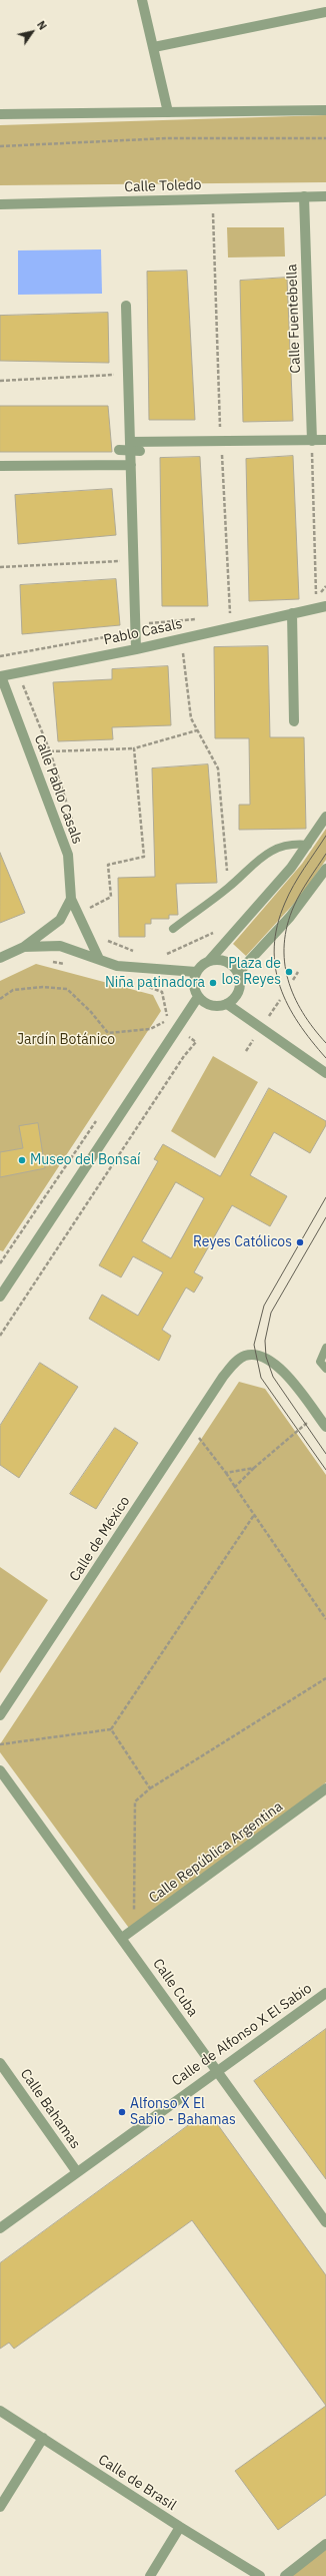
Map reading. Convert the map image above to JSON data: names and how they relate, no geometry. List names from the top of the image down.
{
  "streets": {
    "street": [
      "Calle Toledo",
      "Calle Fuentebella",
      "Pablo Casals",
      "Calle Pablo Casals",
      "Calle de México",
      "Calle República Argentina",
      "Calle Cuba",
      "Calle de Alfonso X El Sabio",
      "Calle Bahamas",
      "Calle de Brasil"
    ]
  },
  "crossings": [
    ["Calle Toledo", "Calle Fuentebella"],
    ["Pablo Casals", "Calle Pablo Casals"],
    ["Calle República Argentina", "Calle Cuba"],
    ["Calle Cuba", "Calle de Alfonso X El Sabio"],
    ["Calle de Alfonso X El Sabio", "Calle Bahamas"]
  ],
  "parks": ["Jardín Botánico"],
  "places": [
    "Plaza de los Reyes",
    "Niña patinadora",
    "Museo del Bonsaí",
    "Reyes Católicos",
    "Alfonso X El Sabio - Bahamas"
  ],
  "north": "top right"
}
